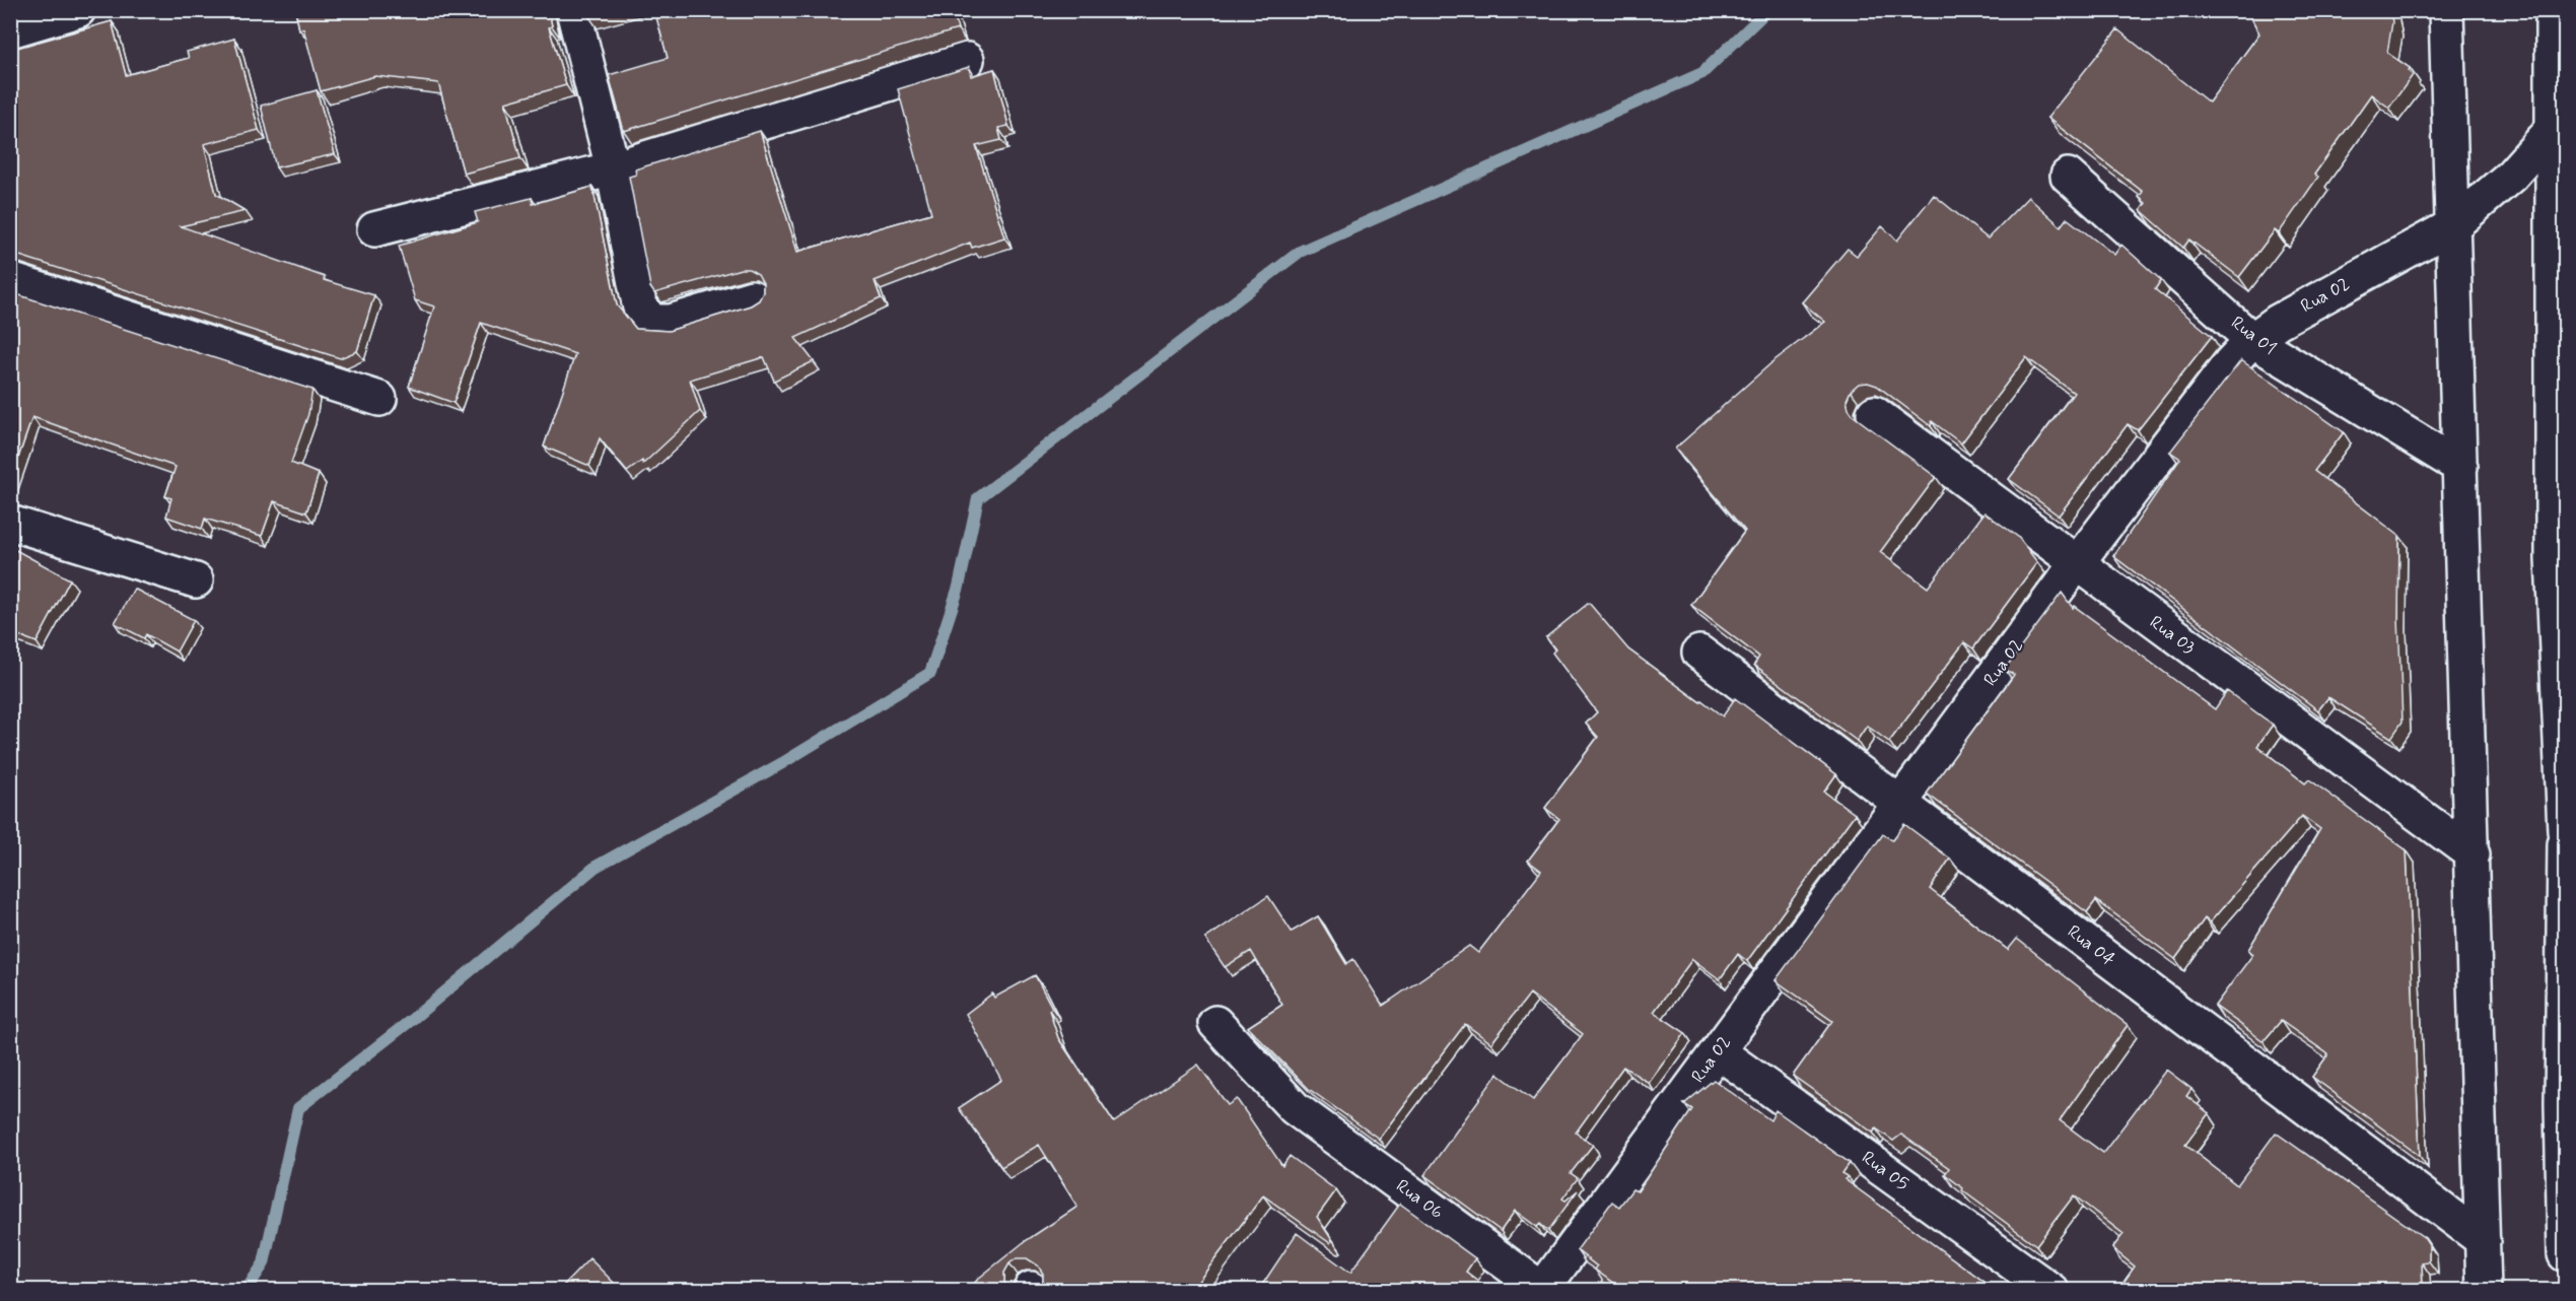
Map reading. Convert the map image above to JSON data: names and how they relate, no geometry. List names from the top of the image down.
{
  "streets": {
    "street": [
      "Rua 02",
      "Rua 01",
      "Rua 03",
      "Rua 04",
      "Rua 05",
      "Rua 06"
    ]
  },
  "crossings": [
    ["Rua 02", "Rua 01"],
    ["Rua 02", "Rua 03"],
    ["Rua 02", "Rua 04"],
    ["Rua 02", "Rua 05"],
    ["Rua 02", "Rua 06"]
  ]
}
